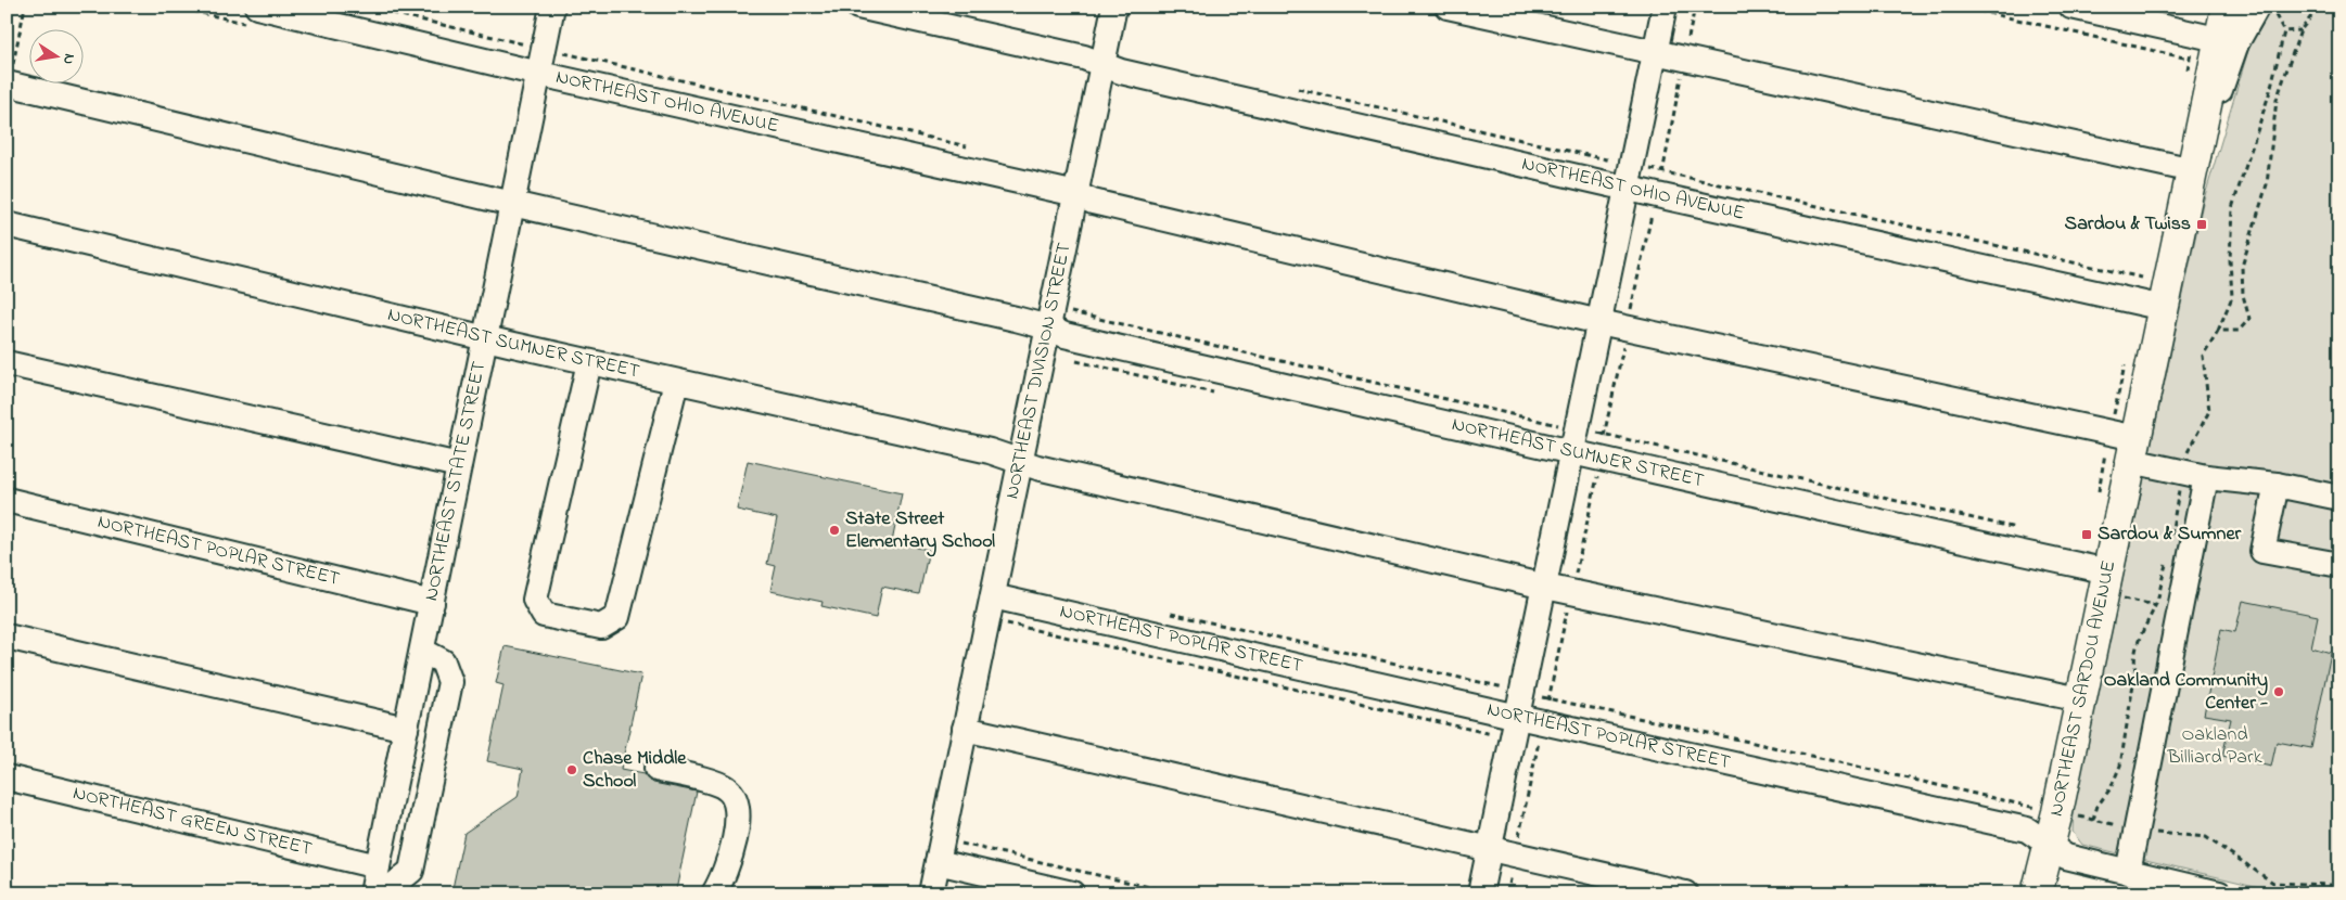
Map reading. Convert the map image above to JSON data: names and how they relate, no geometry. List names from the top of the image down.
{
  "streets": {
    "main road": ["NORTHEAST SARDOU AVENUE"],
    "street": [
      "NORTHEAST OHIO AVENUE",
      "NORTHEAST SUMNER STREET",
      "NORTHEAST DIVISION STREET",
      "NORTHEAST STATE STREET",
      "NORTHEAST POPLAR STREET",
      "NORTHEAST GREEN STREET"
    ]
  },
  "crossings": [
    ["NORTHEAST OHIO AVENUE", "NORTHEAST DIVISION STREET"],
    ["NORTHEAST OHIO AVENUE", "NORTHEAST STATE STREET"],
    ["NORTHEAST OHIO AVENUE", "NORTHEAST SARDOU AVENUE"],
    ["NORTHEAST SUMNER STREET", "NORTHEAST DIVISION STREET"],
    ["NORTHEAST SUMNER STREET", "NORTHEAST STATE STREET"],
    ["NORTHEAST SUMNER STREET", "NORTHEAST SARDOU AVENUE"],
    ["NORTHEAST DIVISION STREET", "NORTHEAST POPLAR STREET"],
    ["NORTHEAST STATE STREET", "NORTHEAST POPLAR STREET"],
    ["NORTHEAST STATE STREET", "NORTHEAST GREEN STREET"],
    ["NORTHEAST POPLAR STREET", "NORTHEAST SARDOU AVENUE"]
  ],
  "parks": ["Oakland Billiard Park"],
  "places": {
    "transit": ["Sardou & Twiss", "Sardou & Sumner"],
    "other": ["State Street Elementary School", "Oakland Community Center -", "Chase Middle School"]
  },
  "north": "right"
}
